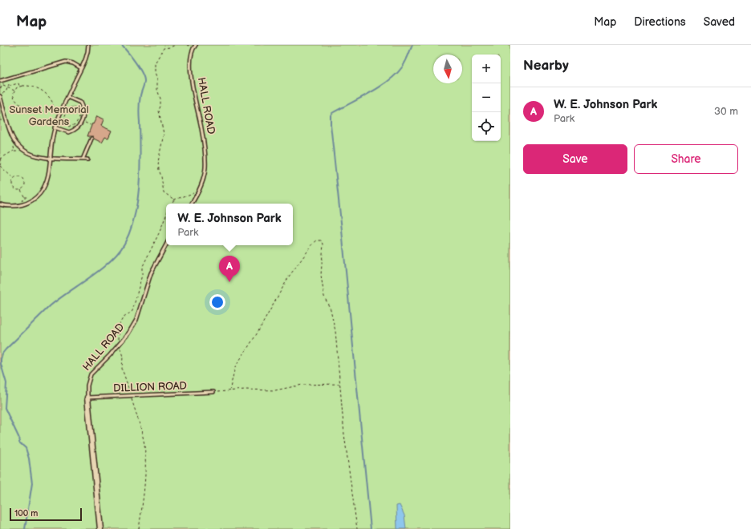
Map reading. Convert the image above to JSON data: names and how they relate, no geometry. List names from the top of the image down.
{
  "streets": {
    "street": ["HALL ROAD"],
    "lane": ["DILLION ROAD"]
  },
  "crossings": [
    ["HALL ROAD", "DILLION ROAD"]
  ],
  "parks": ["Sunset Memorial Gardens"],
  "scale_bar": "100 m",
  "north": "bottom",
  "page": {
    "header": "Map",
    "nav": ["Map", "Directions", "Saved"],
    "heading": "Nearby",
    "map_buttons": ["+", "−"],
    "list": [
      {
        "mark": "A",
        "name": "W. E. Johnson Park",
        "note": "Park",
        "value": "30 m"
      }
    ],
    "buttons": ["Save", "Share"],
    "popup": ["W. E. Johnson Park", "Park"],
    "pins": "A",
    "scale": "100 m"
  }
}
